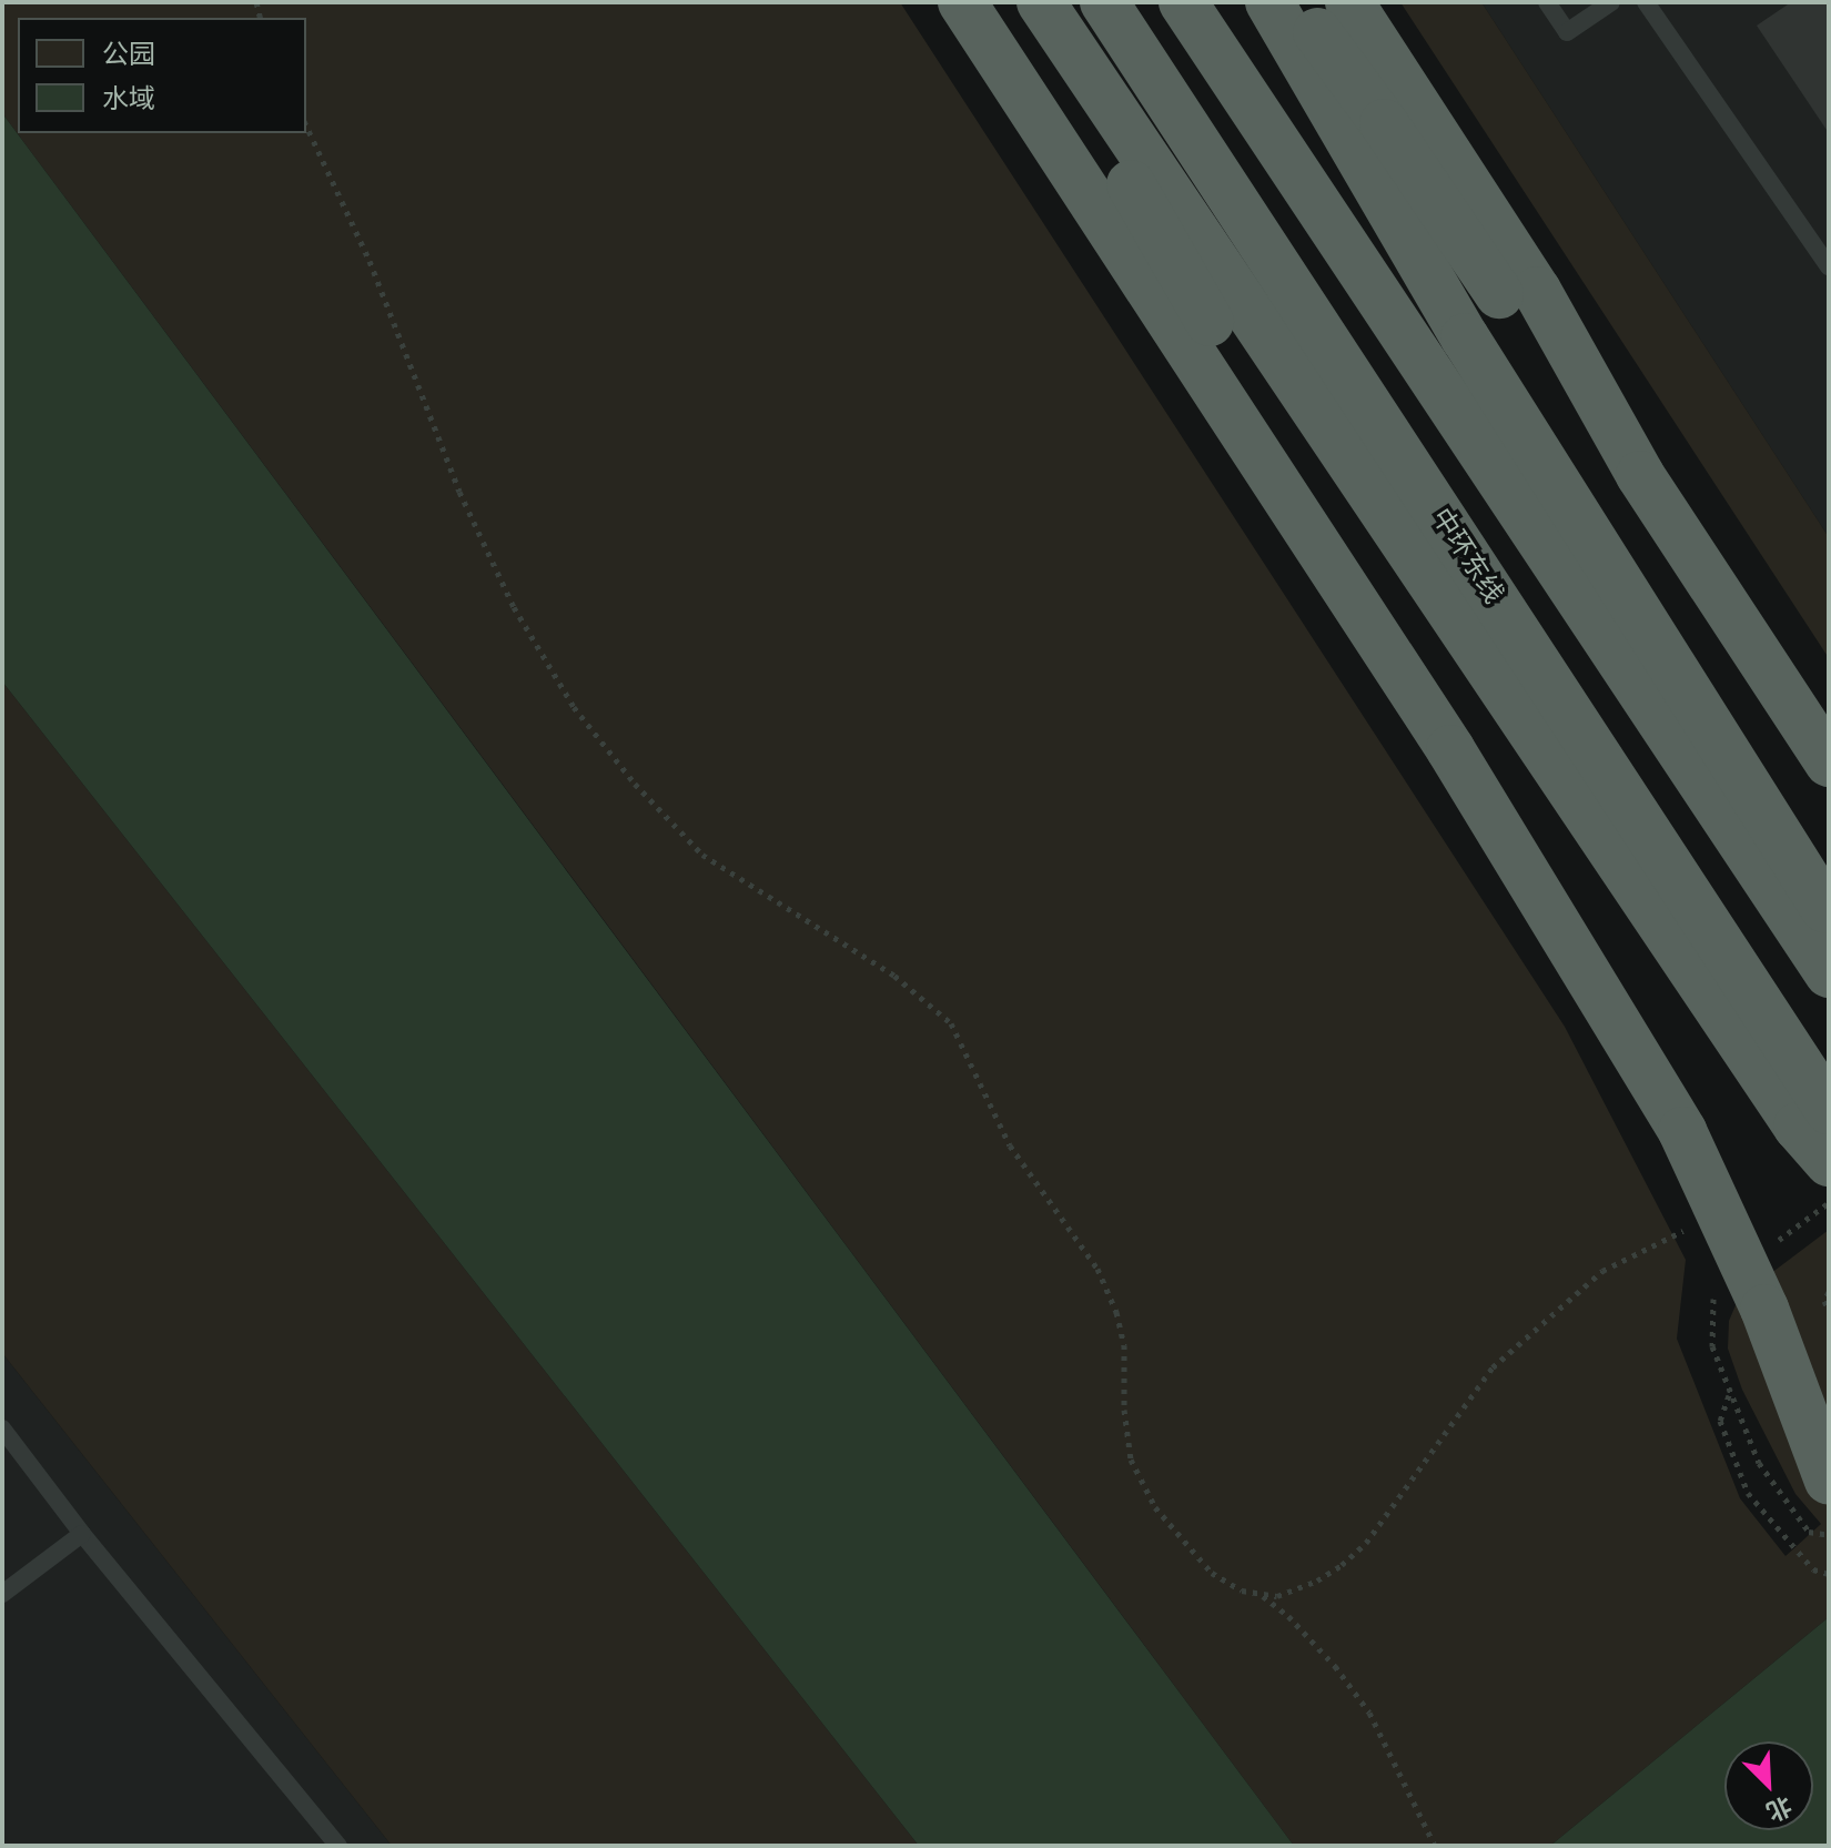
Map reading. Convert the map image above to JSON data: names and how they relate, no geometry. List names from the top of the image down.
{
  "streets": {
    "highway": ["中环东线"]
  },
  "legend": ["公园", "水域"],
  "north": "bottom right"
}
